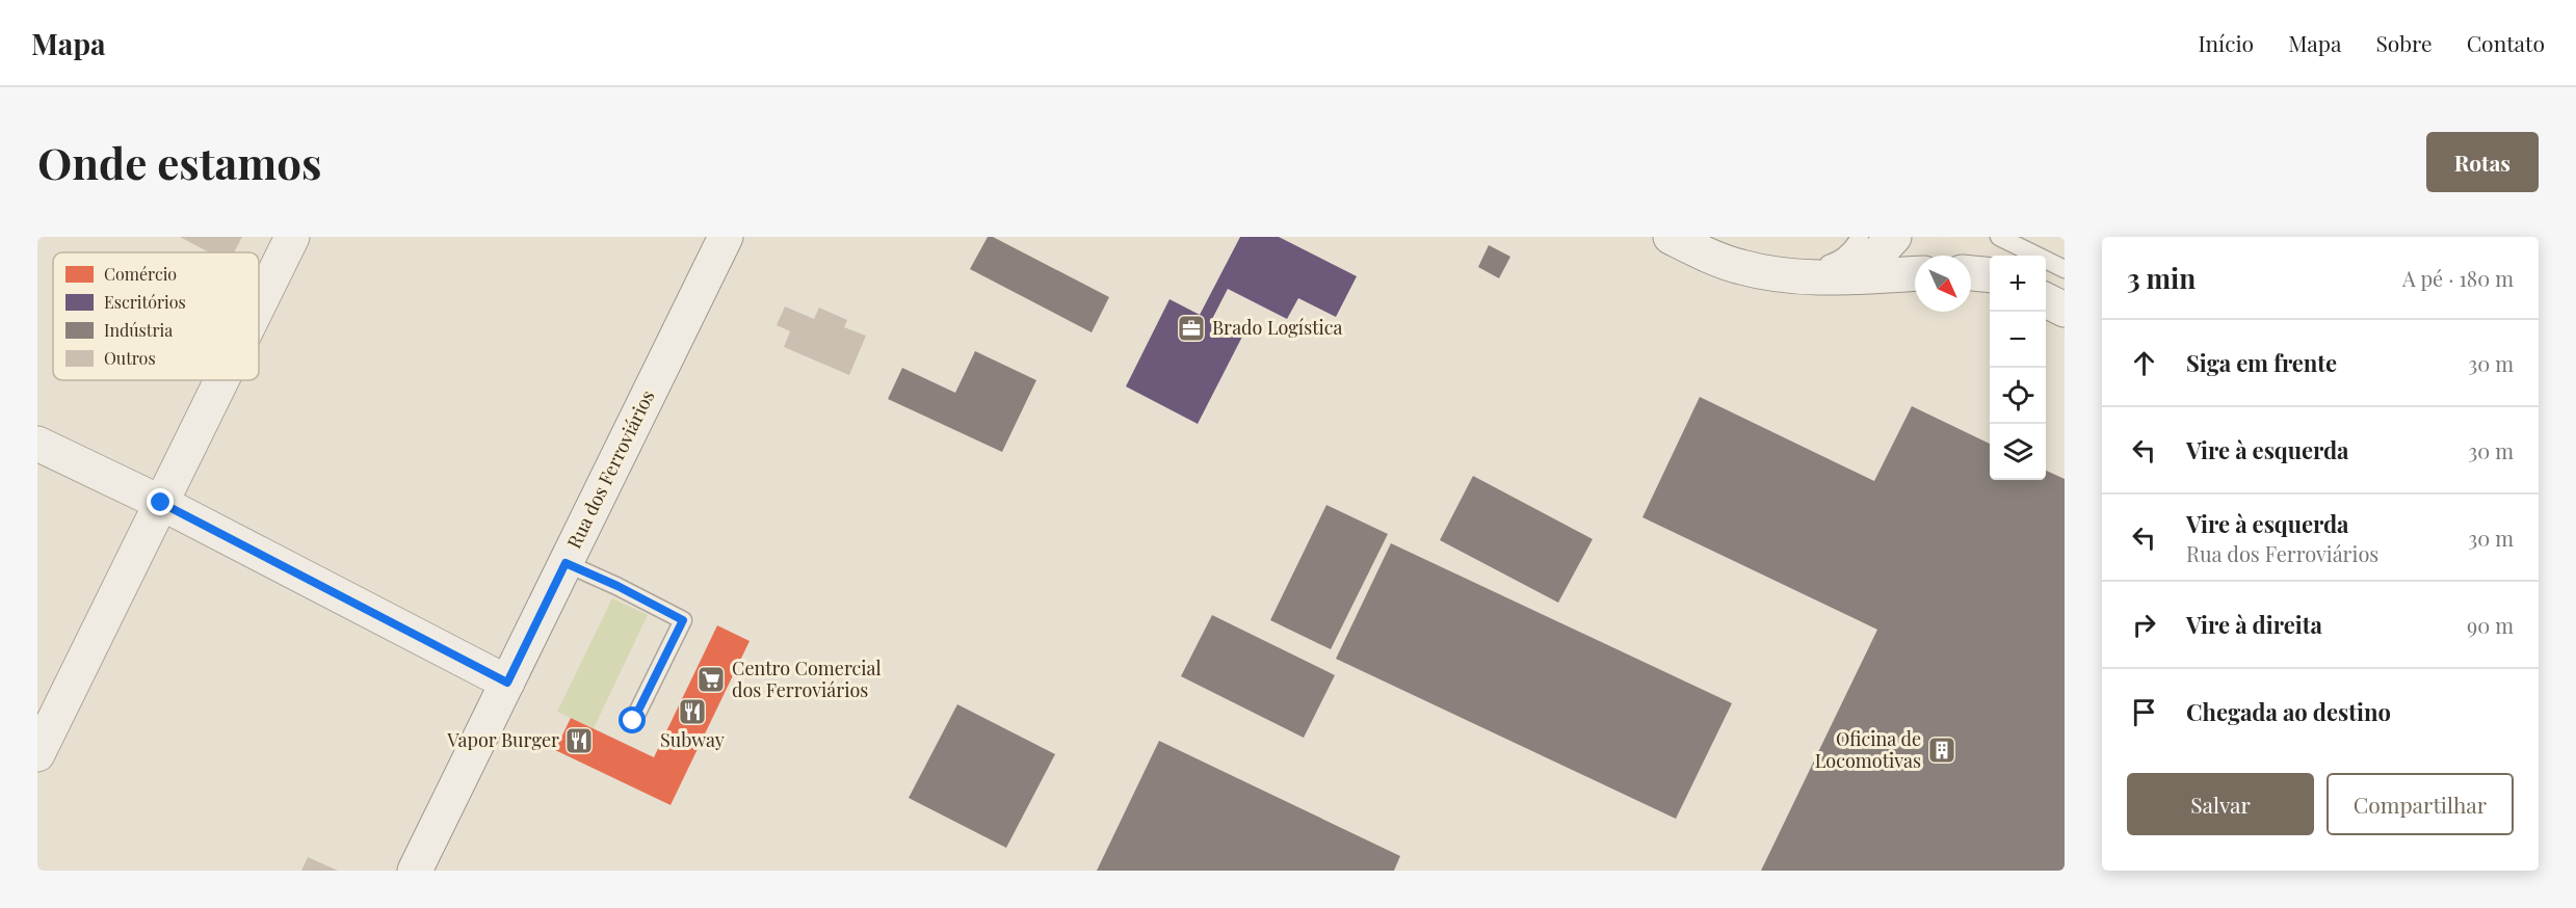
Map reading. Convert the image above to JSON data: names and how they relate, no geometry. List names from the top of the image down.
{
  "streets": {
    "street": ["Rua dos Ferroviários"]
  },
  "places": {
    "office": ["Brado Logística"],
    "supermarket": ["Centro Comercial dos Ferroviários"],
    "restaurant": ["Subway", "Vapor Burger"],
    "building": ["Oficina de Locomotivas"]
  },
  "legend": [
    "Comércio",
    "Escritórios",
    "Indústria",
    "Outros"
  ],
  "north": "bottom right",
  "page": {
    "header": "Mapa",
    "nav": [
      "Início",
      "Mapa",
      "Sobre",
      "Contato"
    ],
    "buttons": [
      "Rotas",
      ["Salvar", "Compartilhar"]
    ],
    "title": "Onde estamos",
    "heading": ["3 min", "A pé · 180 m"],
    "map_buttons": ["+", "−"],
    "list": [
      ["Siga em frente", "30 m"],
      ["Vire à esquerda", "30 m"],
      ["Vire à esquerda", "Rua dos Ferroviários", "30 m"],
      ["Vire à direita", "90 m"],
      "Chegada ao destino"
    ]
  }
}
